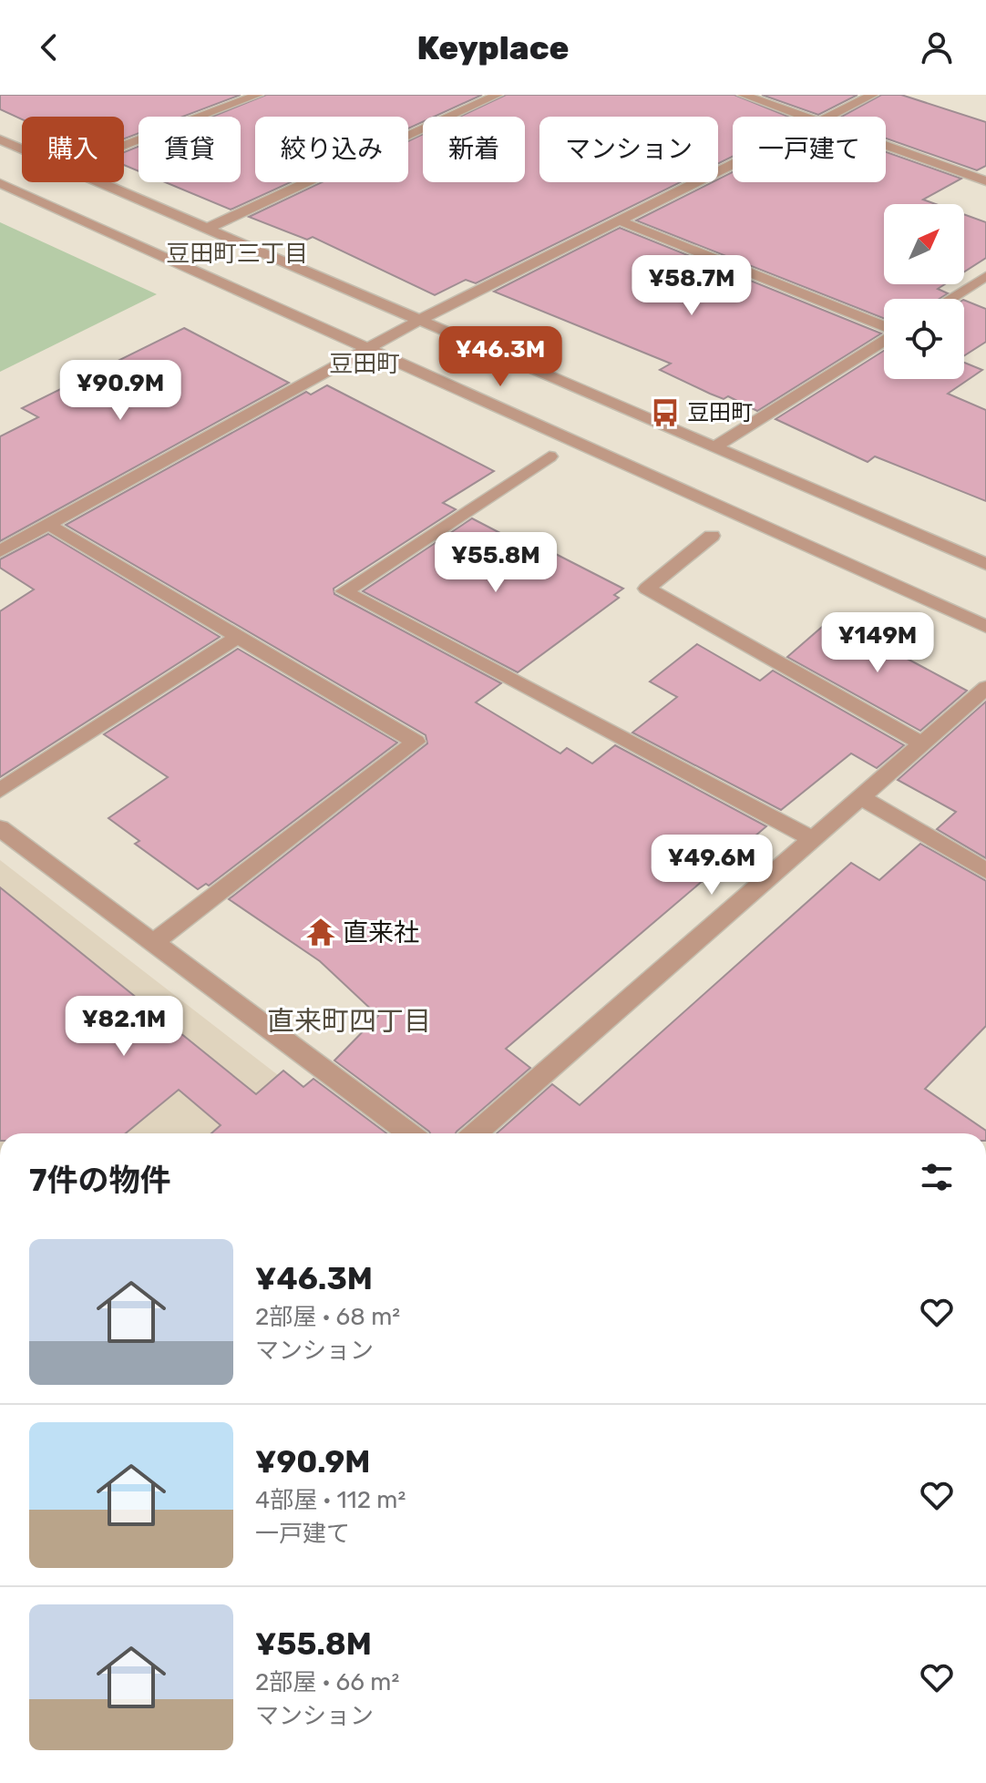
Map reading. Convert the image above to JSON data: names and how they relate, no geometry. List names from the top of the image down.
{
  "districts": ["豆田町三丁目", "豆田町", "直来町四丁目"],
  "places": {
    "bus stop": ["豆田町"],
    "temple": ["直来社"]
  },
  "north": "top right",
  "page": {
    "header": "Keyplace",
    "chip": [
      "購入",
      "賃貸",
      "絞り込み",
      "新着",
      "マンション",
      "一戸建て"
    ],
    "price": [
      "¥58.7M",
      "¥46.3M",
      "¥90.9M",
      "¥55.8M",
      "¥149M",
      "¥49.6M",
      "¥82.1M"
    ],
    "heading": "7件の物件",
    "list": [
      {
        "name": "¥46.3M",
        "note": "2部屋 · 68 m² · マンション"
      },
      {
        "name": "¥90.9M",
        "note": "4部屋 · 112 m² · 一戸建て"
      },
      {
        "name": "¥55.8M",
        "note": "2部屋 · 66 m² · マンション"
      }
    ]
  }
}
